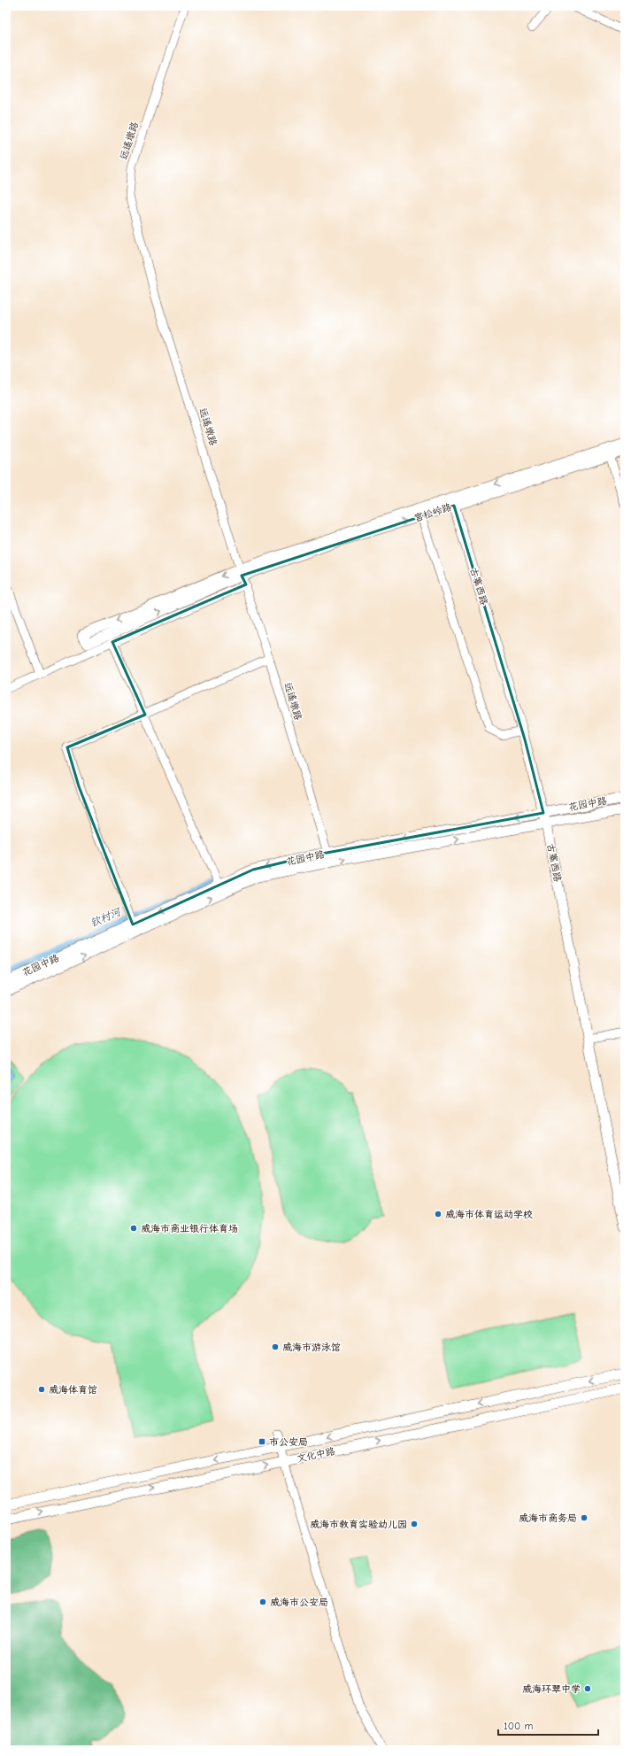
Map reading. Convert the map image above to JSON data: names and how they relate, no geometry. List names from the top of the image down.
{
  "streets": {
    "main road": [
      "宫松岭路",
      "古寨西路",
      "花园中路",
      "文化中路"
    ],
    "street": ["远遥墩路"]
  },
  "crossings": [
    ["远遥墩路", "宫松岭路"],
    ["远遥墩路", "花园中路"],
    ["宫松岭路", "古寨西路"],
    ["古寨西路", "花园中路"]
  ],
  "water": ["钦村河"],
  "places": {
    "other": [
      "威海市体育运动学校",
      "威海市商业银行体育场",
      "威海市游泳馆",
      "威海体育馆",
      "威海市商务局",
      "威海市教育实验幼儿园",
      "威海市公安局",
      "威海环翠中学"
    ],
    "transit": ["市公安局"]
  },
  "scale_bar": "100 m"
}
